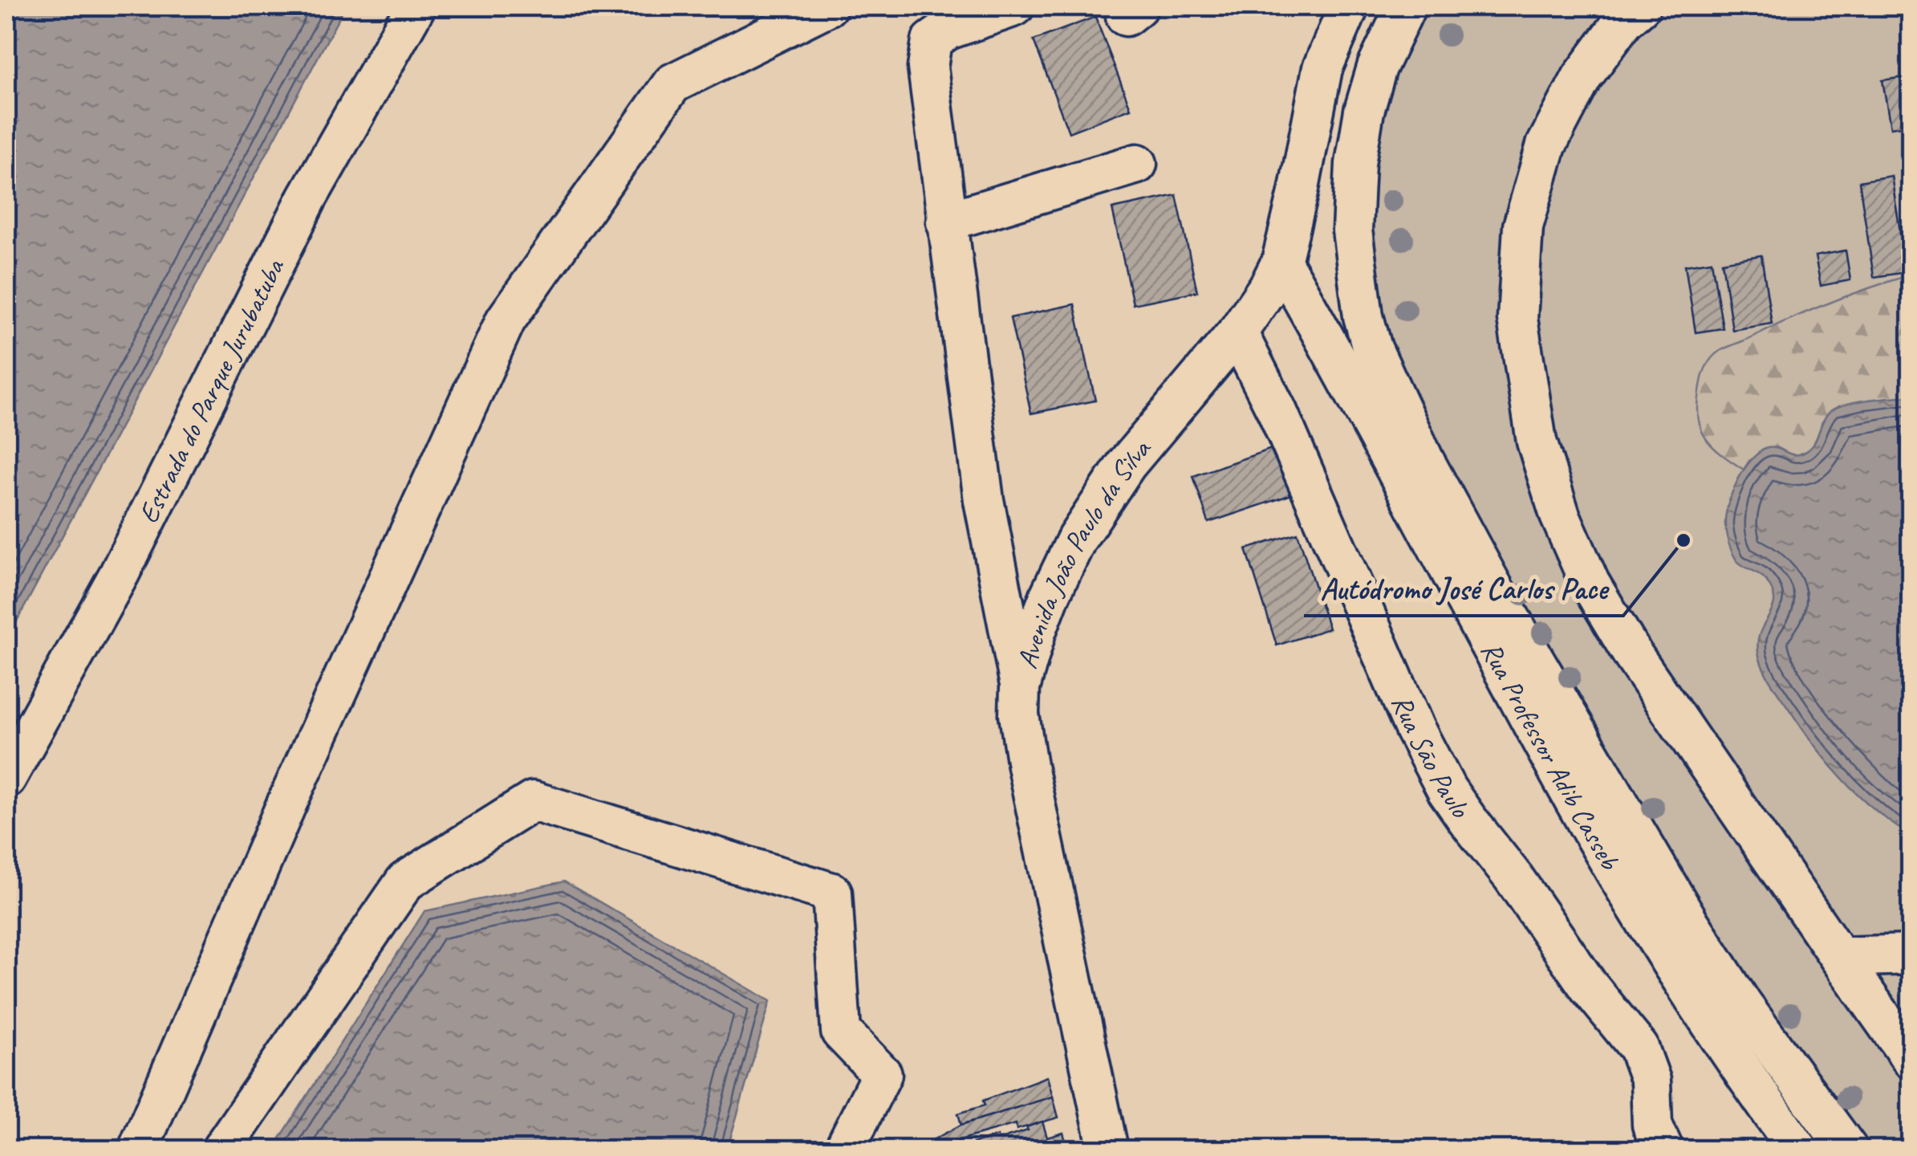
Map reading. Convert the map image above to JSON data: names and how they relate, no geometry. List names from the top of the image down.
{
  "streets": {
    "street": [
      "Estrada do Parque Jurubatuba",
      "Avenida João Paulo da Silva",
      "Rua Sāo Paulo",
      "Rua Professor Adib Casseb"
    ]
  },
  "crossings": [
    ["Avenida João Paulo da Silva", "Rua Sāo Paulo"],
    ["Avenida João Paulo da Silva", "Rua Professor Adib Casseb"]
  ],
  "places": ["Autódromo José Carlos Pace"]
}
